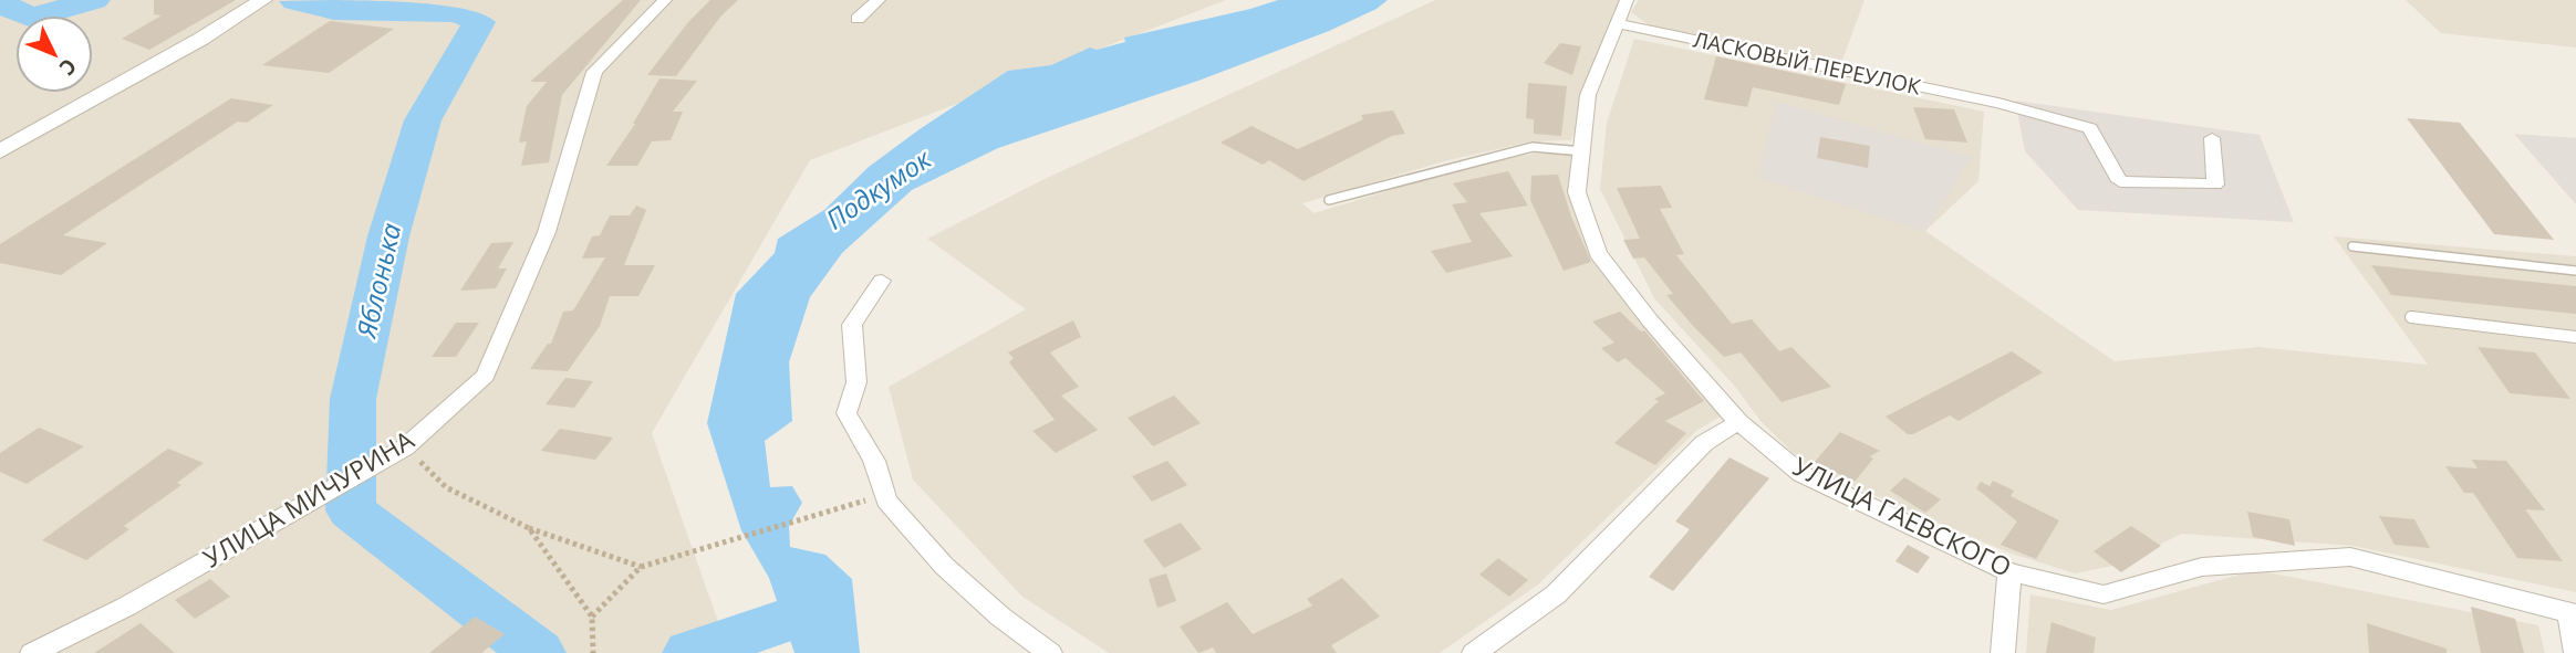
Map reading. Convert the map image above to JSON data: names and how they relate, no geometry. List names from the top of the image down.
{
  "streets": {
    "street": ["ЛАСКОВЫЙ ПЕРЕУЛОК", "УЛИЦА МИЧУРИНА", "УЛИЦА ГАЕВСКОГО"]
  },
  "crossings": [
    ["ЛАСКОВЫЙ ПЕРЕУЛОК", "УЛИЦА ГАЕВСКОГО"]
  ],
  "water": ["Подкумок", "Яблонька"],
  "north": "bottom right"
}
